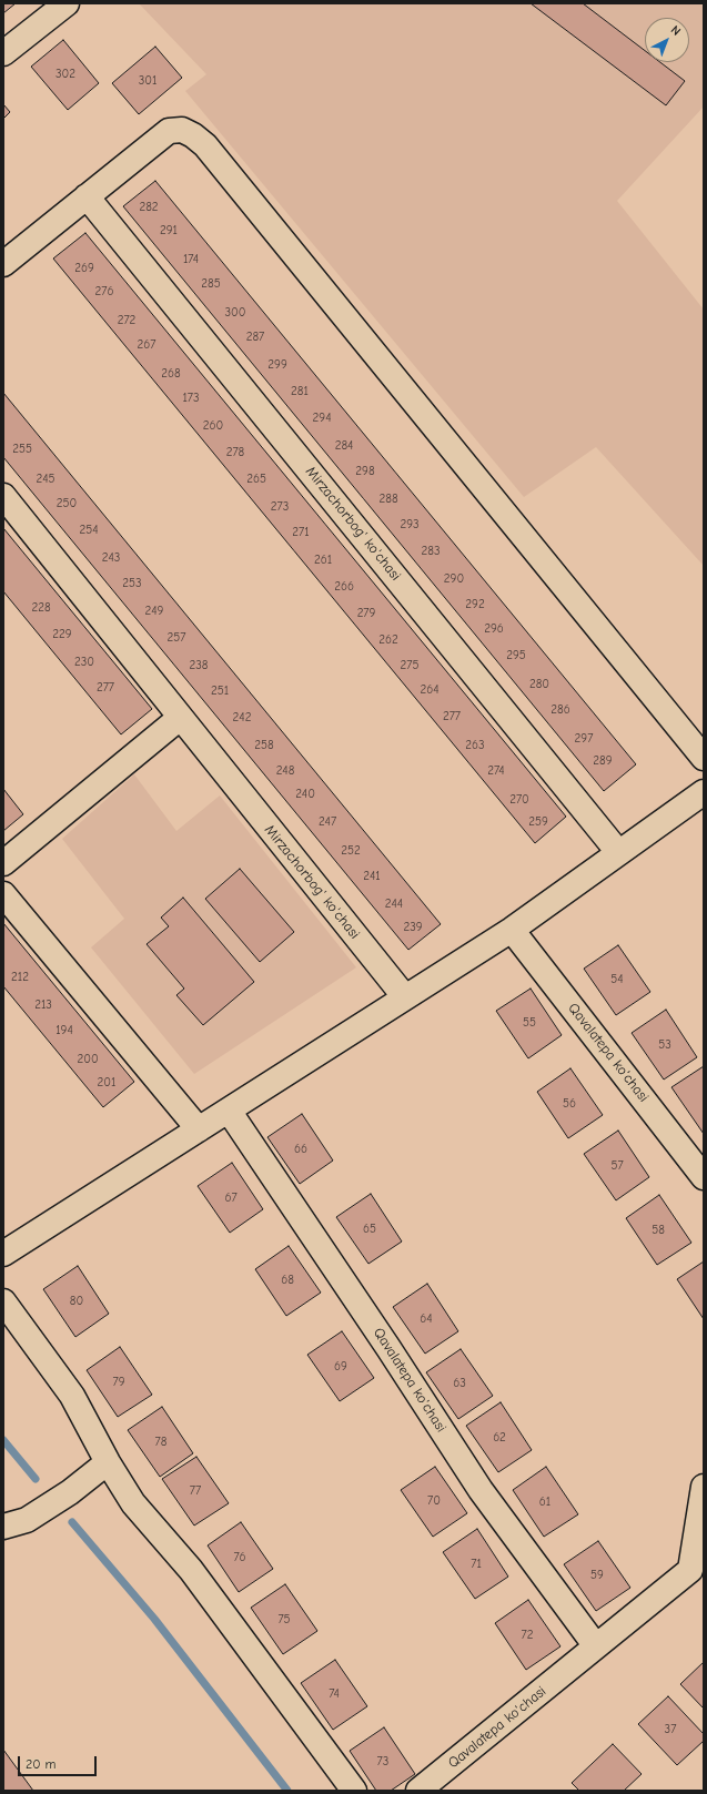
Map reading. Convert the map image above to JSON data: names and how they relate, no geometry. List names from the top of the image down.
{
  "streets": {
    "street": ["Mirzachorbog' ko'chasi", "Qavalatepa ko'chasi"]
  },
  "house_numbers": [
    "302",
    "301",
    "282",
    "291",
    "174",
    "269",
    "285",
    "276",
    "300",
    "272",
    "287",
    "267",
    "299",
    "268",
    "281",
    "173",
    "294",
    "260",
    "284",
    "255",
    "278",
    "298",
    "245",
    "265",
    "288",
    "250",
    "273",
    "293",
    "254",
    "271",
    "283",
    "243",
    "261",
    "290",
    "253",
    "266",
    "292",
    "228",
    "249",
    "279",
    "296",
    "229",
    "257",
    "262",
    "295",
    "230",
    "238",
    "275",
    "280",
    "277",
    "264",
    "251",
    "286",
    "277",
    "242",
    "297",
    "258",
    "263",
    "289",
    "248",
    "274",
    "240",
    "270",
    "247",
    "259",
    "252",
    "241",
    "244",
    "239",
    "212",
    "54",
    "213",
    "55",
    "194",
    "53",
    "200",
    "201",
    "56",
    "66",
    "57",
    "67",
    "65",
    "58",
    "68",
    "80",
    "64",
    "69",
    "79",
    "63",
    "62",
    "78",
    "77",
    "70",
    "61",
    "76",
    "71",
    "59",
    "75",
    "72",
    "74",
    "37",
    "73"
  ],
  "scale_bar": "20 m",
  "north": "top right"
}
